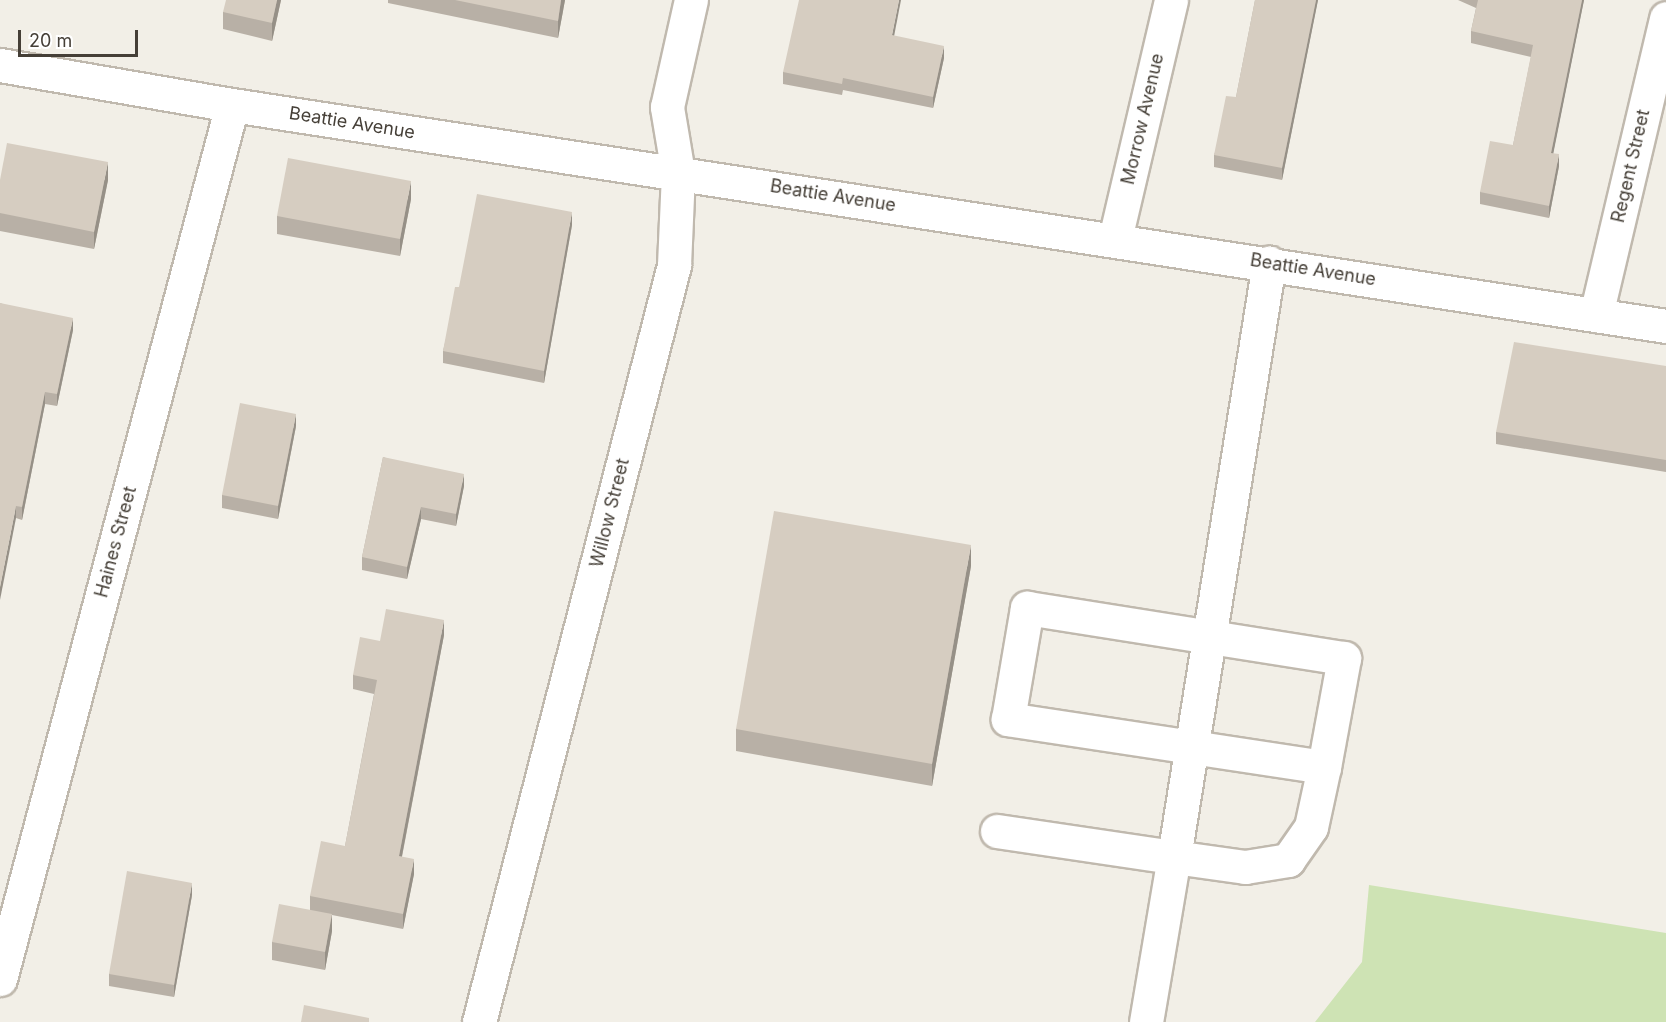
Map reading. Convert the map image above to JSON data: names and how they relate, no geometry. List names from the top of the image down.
{
  "streets": {
    "street": [
      "Morrow Avenue",
      "Beattie Avenue",
      "Regent Street",
      "Willow Street",
      "Haines Street"
    ]
  },
  "crossings": [
    ["Morrow Avenue", "Beattie Avenue"],
    ["Beattie Avenue", "Regent Street"],
    ["Beattie Avenue", "Willow Street"],
    ["Beattie Avenue", "Haines Street"]
  ],
  "scale_bar": "20 m"
}
